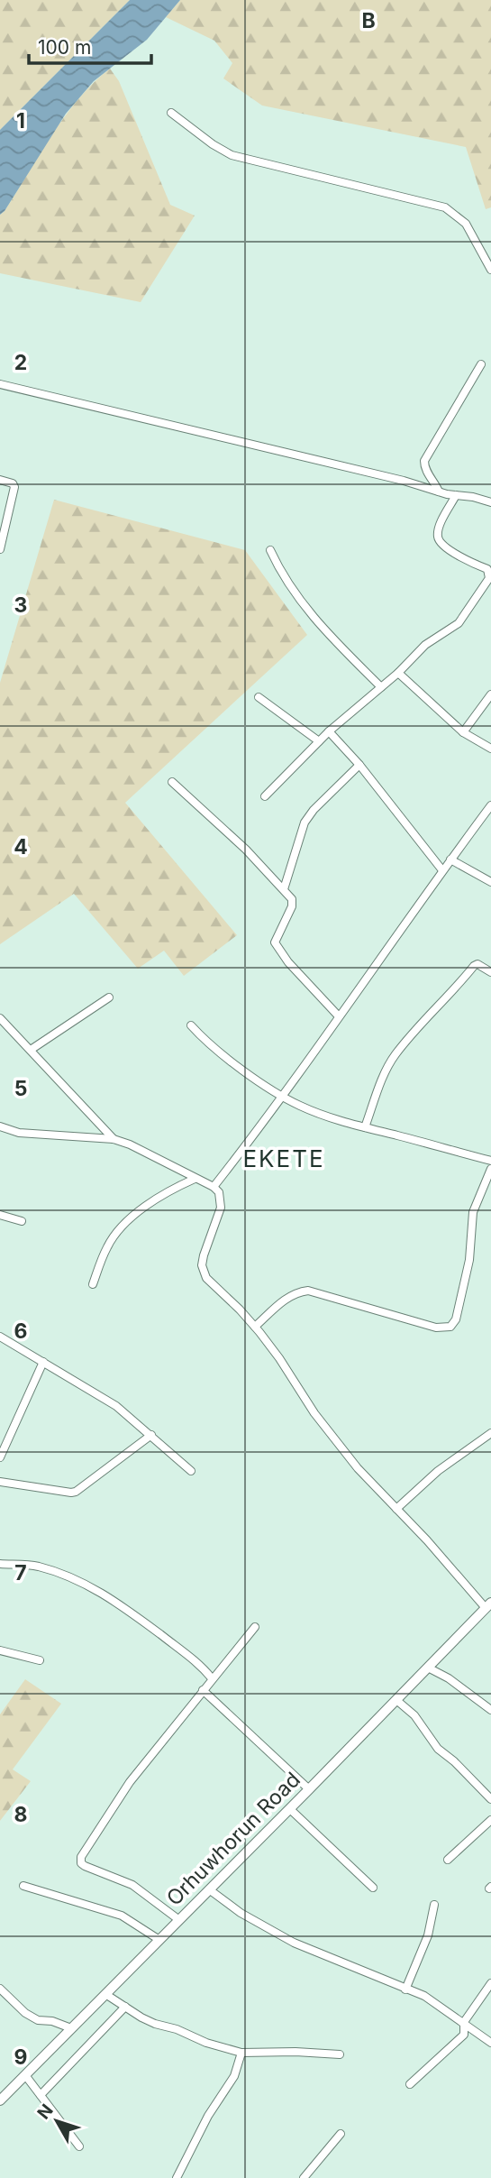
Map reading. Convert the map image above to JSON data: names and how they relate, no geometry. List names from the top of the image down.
{
  "streets": {
    "street": ["Orhuwhorun Road"]
  },
  "districts": ["EKETE"],
  "scale_bar": "100 m",
  "north": "top left",
  "grid": {
    "columns": ["B"],
    "rows": [
      "1",
      "2",
      "3",
      "4",
      "5",
      "6",
      "7",
      "8",
      "9"
    ]
  }
}
